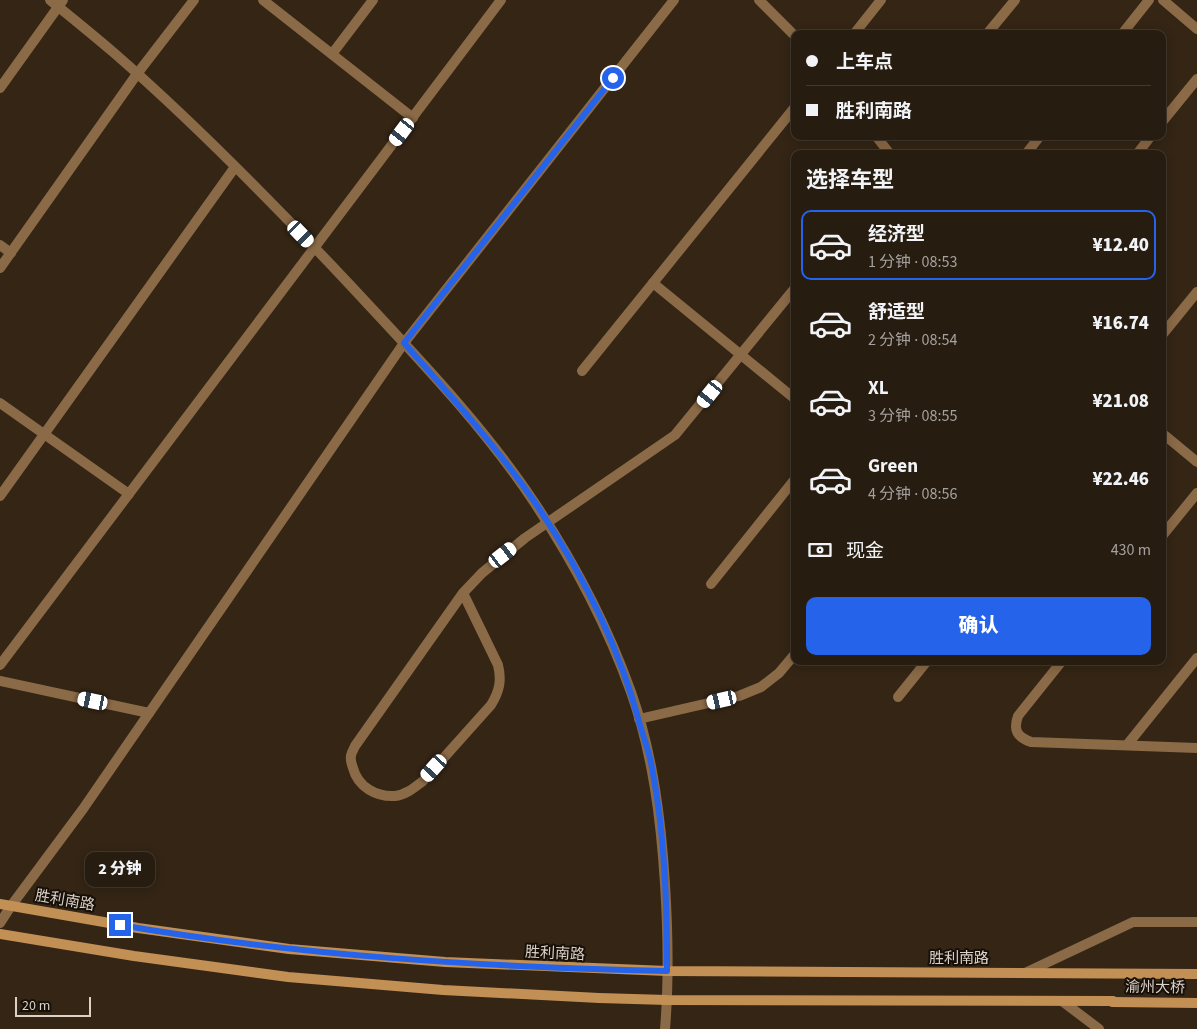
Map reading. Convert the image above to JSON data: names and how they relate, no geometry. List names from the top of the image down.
{
  "streets": {
    "main road": ["胜利南路", "渝州大桥"]
  },
  "crossings": [
    ["胜利南路", "渝州大桥"]
  ],
  "scale_bar": "20 m",
  "page": {
    "banner": ["上车点", "胜利南路"],
    "heading": "选择车型",
    "list": [
      {
        "name": "经济型",
        "note": "1 分钟 · 08:53",
        "value": "¥12.40"
      },
      {
        "name": "舒适型",
        "note": "2 分钟 · 08:54",
        "value": "¥16.74"
      },
      {
        "name": "XL",
        "note": "3 分钟 · 08:55",
        "value": "¥21.08"
      },
      {
        "name": "Green",
        "note": "4 分钟 · 08:56",
        "value": "¥22.46"
      }
    ],
    "pay": ["现金", "430 m"],
    "buttons": "确认",
    "bubble": "2 分钟",
    "scale": "20 m"
  }
}
